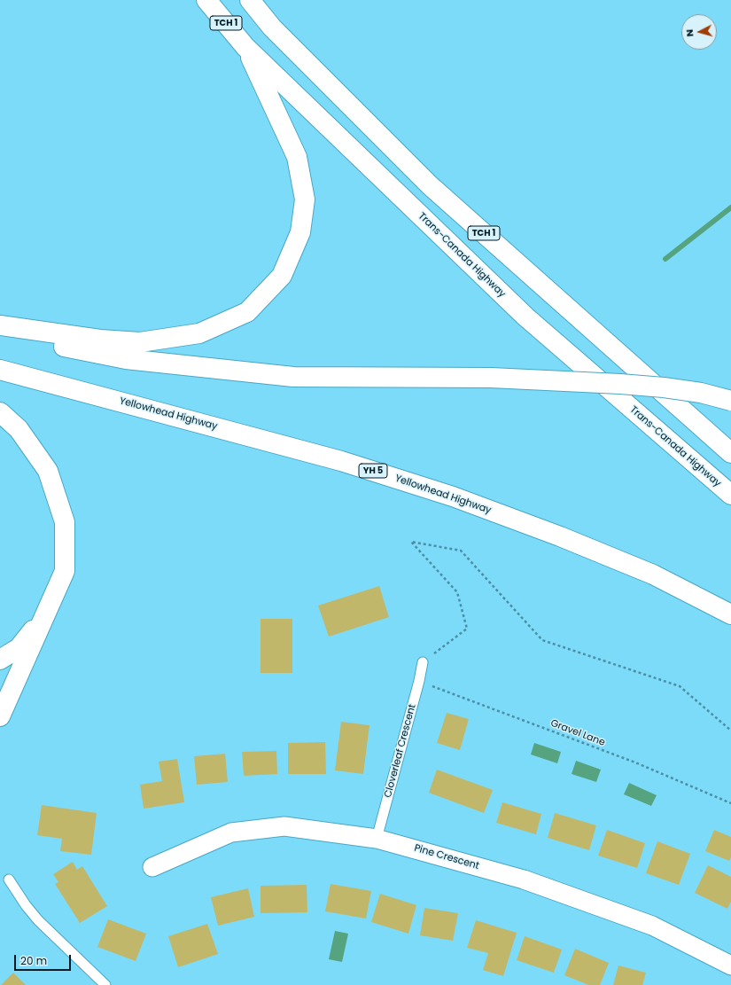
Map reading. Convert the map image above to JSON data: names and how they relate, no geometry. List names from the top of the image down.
{
  "streets": {
    "highway": [
      "TCH 1",
      "Trans-Canada Highway",
      "Yellowhead Highway",
      "YH 5"
    ],
    "street": ["Pine Crescent"],
    "lane": ["Cloverleaf Crescent"],
    "path": ["Gravel Lane"]
  },
  "crossings": [
    ["Gravel Lane", "Cloverleaf Crescent"],
    ["Cloverleaf Crescent", "Pine Crescent"]
  ],
  "scale_bar": "20 m",
  "north": "left"
}
